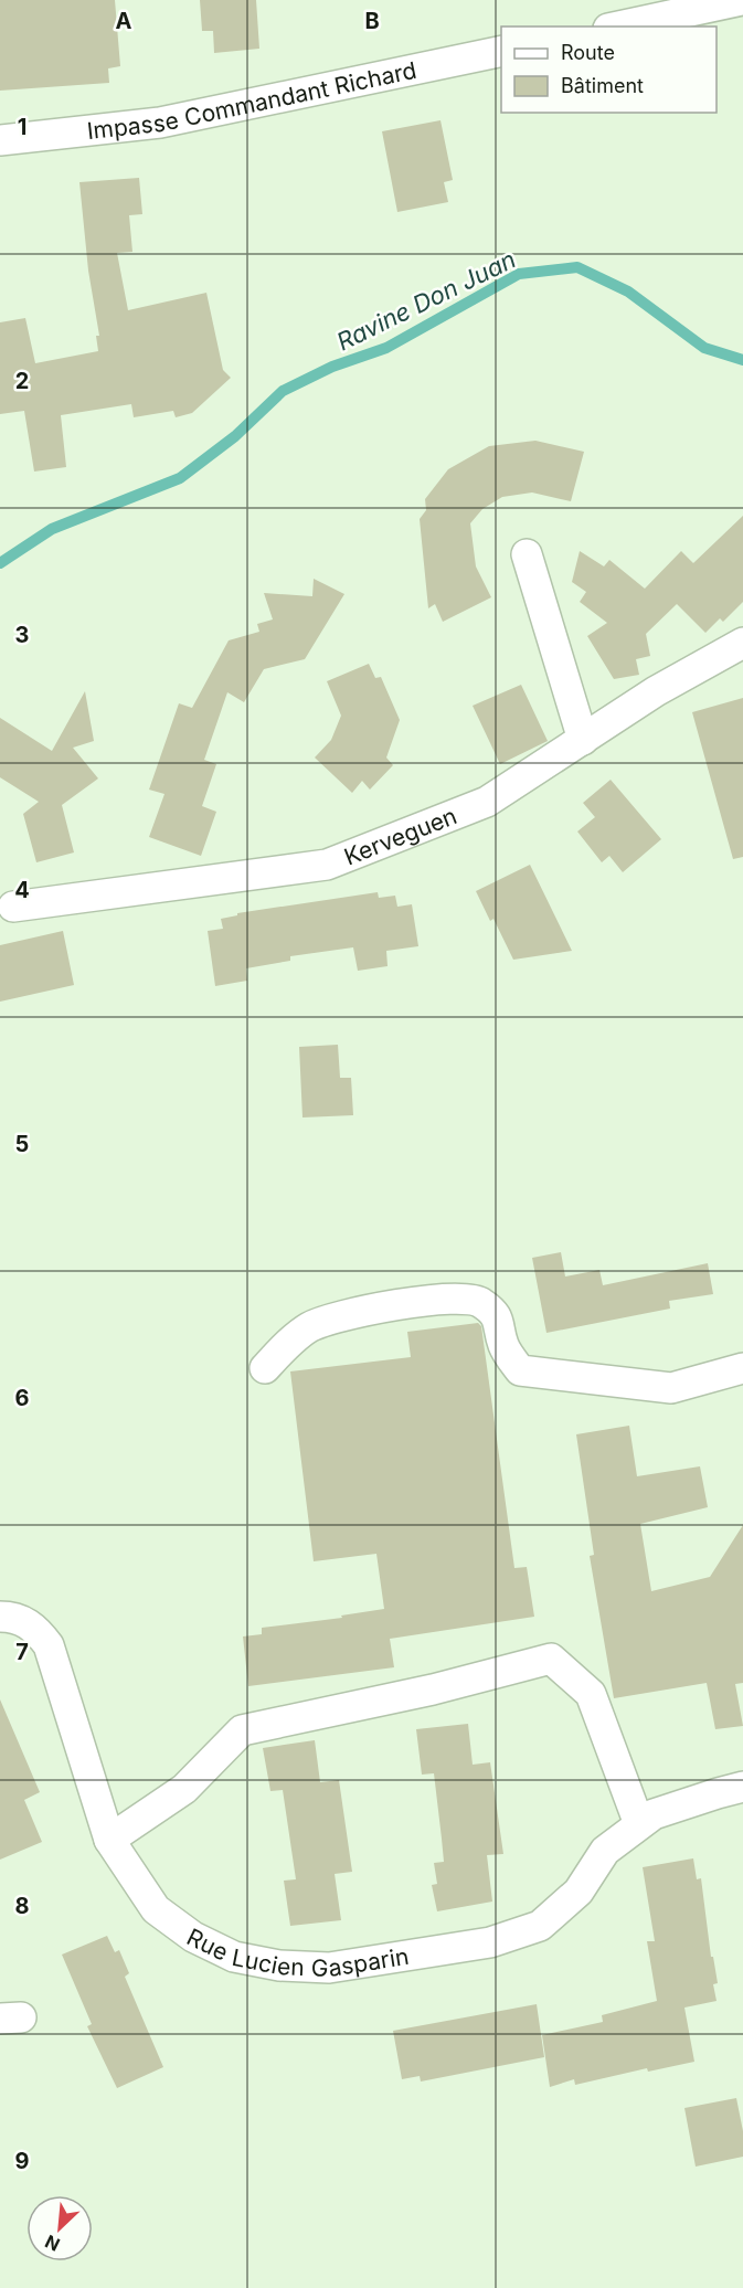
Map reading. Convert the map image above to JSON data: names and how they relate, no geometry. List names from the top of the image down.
{
  "streets": {
    "street": ["Impasse Commandant Richard", "Kerveguen", "Rue Lucien Gasparin"]
  },
  "water": ["Ravine Don Juan"],
  "legend": ["Route", "Bâtiment"],
  "north": "bottom left",
  "grid": {
    "columns": ["A", "B"],
    "rows": [
      "1",
      "2",
      "3",
      "4",
      "5",
      "6",
      "7",
      "8",
      "9"
    ]
  }
}
